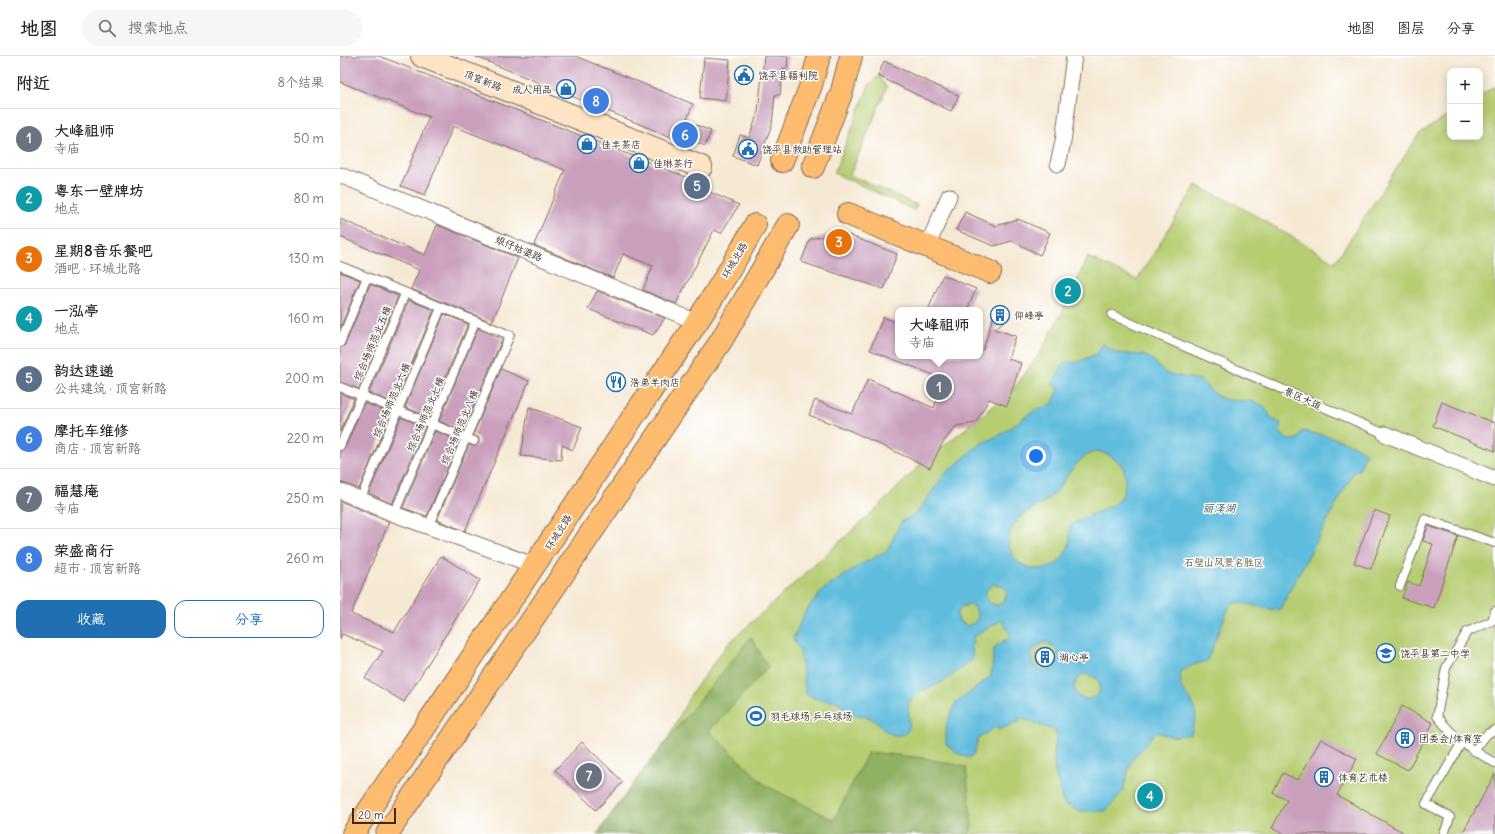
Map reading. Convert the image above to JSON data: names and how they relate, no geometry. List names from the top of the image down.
{
  "streets": {
    "main road": ["顶宫新路", "环城北路"],
    "street": ["娘仔姑婆路", "景区大道"],
    "lane": [
      "综合场师范北五横",
      "综合场师范北六横",
      "综合场师范北七横",
      "综合场师范北八横"
    ]
  },
  "crossings": [
    ["娘仔姑婆路", "环城北路"],
    ["综合场师范北七横", "综合场师范北八横"]
  ],
  "water": ["丽泽湖"],
  "parks": ["石壁山风景名胜区"],
  "places": {
    "public building": ["饶平县福利院", "饶平县救助管理站"],
    "shop": ["成人用品", "佳丰茶店", "佳琳茶行"],
    "building": [
      "仰峰亭",
      "湖心亭",
      "团委会/体育室",
      "体育艺术楼"
    ],
    "restaurant": ["浩弟羊肉店"],
    "school or university": ["饶平县第二中学"],
    "sports": ["羽毛球场 乒乓球场"]
  },
  "scale_bar": "20 m",
  "page": {
    "header": "地图",
    "search": "搜索地点",
    "nav": ["地图", "图层", "分享"],
    "heading": ["附近", "8个结果"],
    "map_buttons": ["+", "−"],
    "pins": [
      "8",
      "6",
      "5",
      "3",
      "2",
      "1",
      "7",
      "4"
    ],
    "list": [
      {
        "mark": "1",
        "name": "大峰祖师",
        "note": "寺庙",
        "value": "50 m"
      },
      {
        "mark": "2",
        "name": "粤东一壁牌坊",
        "note": "地点",
        "value": "80 m"
      },
      {
        "mark": "3",
        "name": "星期8音乐餐吧",
        "note": "酒吧 · 环城北路",
        "value": "130 m"
      },
      {
        "mark": "4",
        "name": "一泓亭",
        "note": "地点",
        "value": "160 m"
      },
      {
        "mark": "5",
        "name": "韵达速递",
        "note": "公共建筑 · 顶宫新路",
        "value": "200 m"
      },
      {
        "mark": "6",
        "name": "摩托车维修",
        "note": "商店 · 顶宫新路",
        "value": "220 m"
      },
      {
        "mark": "7",
        "name": "福慧庵",
        "note": "寺庙",
        "value": "250 m"
      },
      {
        "mark": "8",
        "name": "荣盛商行",
        "note": "超市 · 顶宫新路",
        "value": "260 m"
      }
    ],
    "popup": ["大峰祖师", "寺庙"],
    "buttons": ["收藏", "分享"],
    "scale": "20 m"
  }
}
